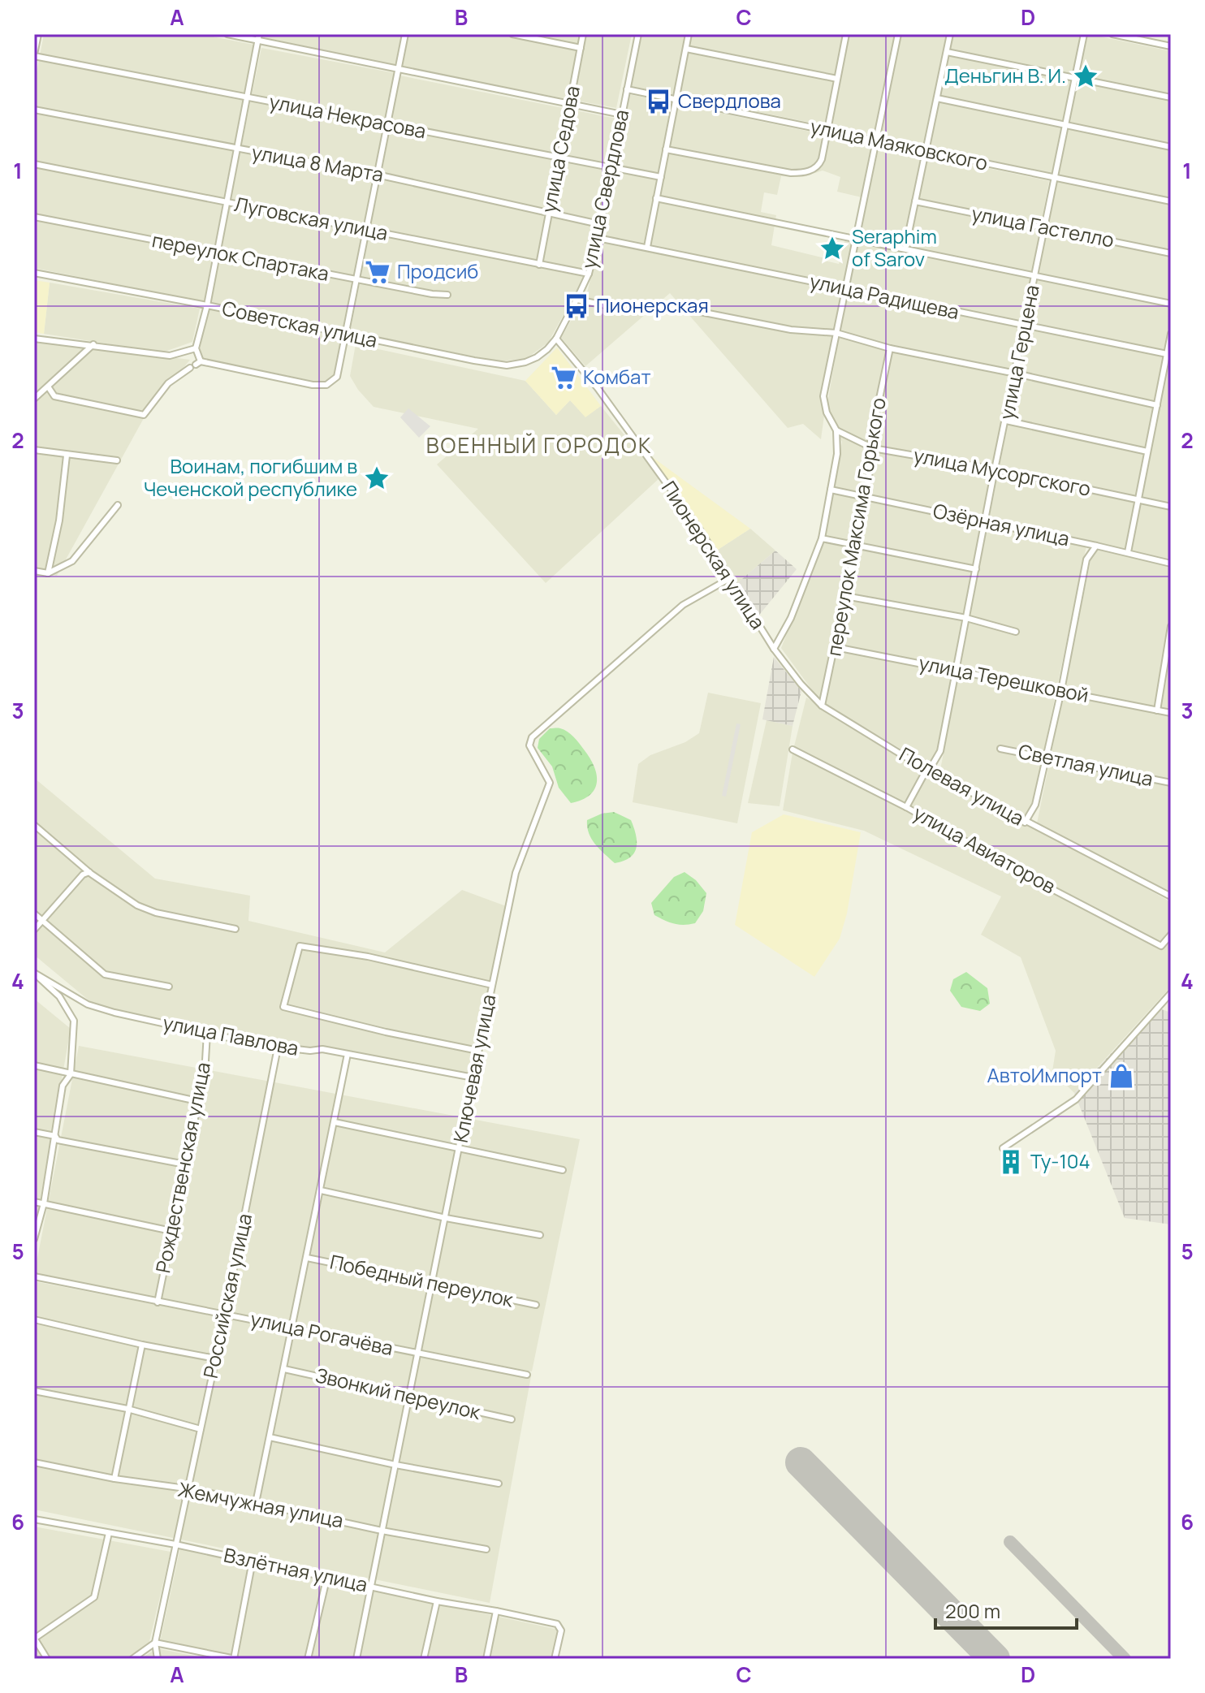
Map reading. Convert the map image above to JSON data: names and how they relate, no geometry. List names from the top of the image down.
{
  "streets": {
    "street": [
      "улица Некрасова",
      "улица Маяковского",
      "улица Седова",
      "улица 8 Марта",
      "улица Свердлова",
      "Луговская улица",
      "улица Гастелло",
      "переулок Спартака",
      "улица Радищева",
      "Советская улица",
      "улица Герцена",
      "улица Мусоргского",
      "Озёрная улица",
      "переулок Максима Горького",
      "Пионерская улица",
      "улица Терешковой",
      "Светлая улица",
      "Полевая улица",
      "улица Авиаторов",
      "улица Павлова",
      "Ключевая улица",
      "Рождественская улица",
      "Победный переулок",
      "Российская улица",
      "улица Рогачёва",
      "Звонкий переулок",
      "Жемчужная улица",
      "Взлётная улица"
    ]
  },
  "crossings": [
    ["улица Некрасова", "улица Седова"],
    ["улица Некрасова", "улица Свердлова"],
    ["улица Маяковского", "улица Свердлова"],
    ["улица Маяковского", "улица Герцена"],
    ["улица Седова", "улица 8 Марта"],
    ["улица Седова", "Луговская улица"],
    ["улица 8 Марта", "улица Свердлова"],
    ["улица Свердлова", "Луговская улица"],
    ["улица Свердлова", "улица Радищева"],
    ["улица Свердлова", "Советская улица"],
    ["улица Свердлова", "Пионерская улица"],
    ["улица Гастелло", "улица Герцена"],
    ["улица Радищева", "улица Герцена"],
    ["Советская улица", "Пионерская улица"],
    ["улица Герцена", "улица Мусоргского"],
    ["улица Герцена", "Озёрная улица"],
    ["улица Герцена", "улица Терешковой"],
    ["улица Герцена", "Полевая улица"],
    ["улица Герцена", "улица Авиаторов"],
    ["улица Мусоргского", "переулок Максима Горького"],
    ["Озёрная улица", "переулок Максима Горького"],
    ["переулок Максима Горького", "улица Терешковой"],
    ["переулок Максима Горького", "Полевая улица"],
    ["Пионерская улица", "Полевая улица"],
    ["Пионерская улица", "Ключевая улица"],
    ["улица Павлова", "Ключевая улица"],
    ["улица Павлова", "Рождественская улица"],
    ["улица Павлова", "Российская улица"],
    ["Ключевая улица", "Победный переулок"],
    ["Ключевая улица", "улица Рогачёва"],
    ["Ключевая улица", "Звонкий переулок"],
    ["Ключевая улица", "Жемчужная улица"],
    ["Ключевая улица", "Взлётная улица"],
    ["Рождественская улица", "улица Рогачёва"],
    ["Российская улица", "улица Рогачёва"],
    ["Российская улица", "Жемчужная улица"],
    ["Российская улица", "Взлётная улица"]
  ],
  "districts": ["ВОЕННЫЙ ГОРОДОК"],
  "places": {
    "place": ["Деньгин В. И.", "Seraphim of Sarov", "Воинам, погибшим в Чеченской республике"],
    "bus stop": ["Свердлова", "Пионерская"],
    "supermarket": ["Продсиб", "Комбат"],
    "shop": ["АвтоИмпорт"],
    "building": ["Ту-104"]
  },
  "scale_bar": "200 m",
  "grid": {
    "columns": [
      "A",
      "B",
      "C",
      "D"
    ],
    "rows": [
      "1",
      "2",
      "3",
      "4",
      "5",
      "6"
    ]
  }
}
